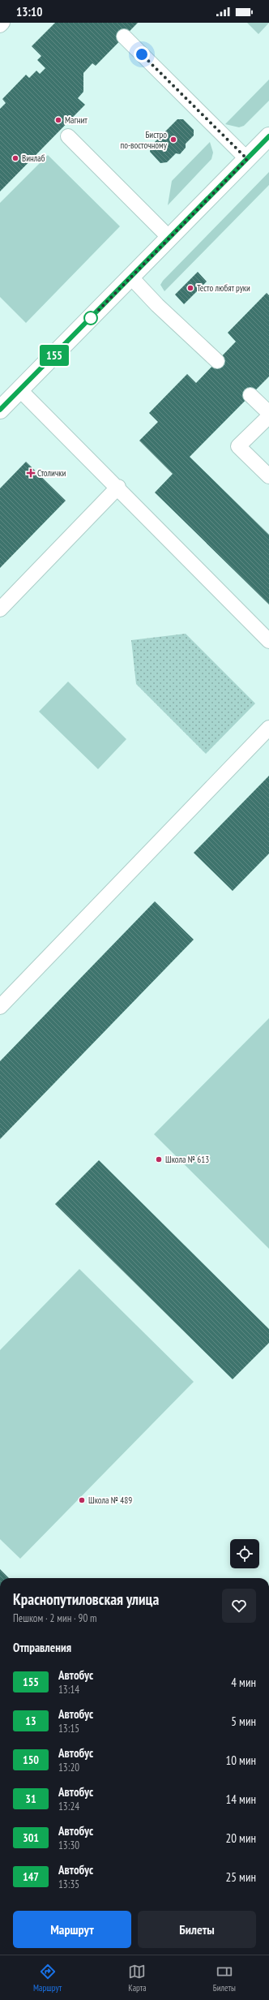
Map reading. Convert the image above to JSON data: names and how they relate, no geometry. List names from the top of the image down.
{
  "places": {
    "other": [
      "Магнит",
      "Бистро по-восточному",
      "Винлаб",
      "Тесто любят руки",
      "Школа № 613",
      "Школа № 489"
    ],
    "health": ["Столички"]
  },
  "lines": ["bus line 155"],
  "page": {
    "status": "13:10",
    "on_map": "155",
    "heading": [
      ["Краснопутиловская улица", "Пешком · 2 мин · 90 m"],
      "Отправления"
    ],
    "list": [
      {
        "mark": "155",
        "name": "Автобус",
        "note": "13:14",
        "value": "4 мин"
      },
      {
        "mark": "13",
        "name": "Автобус",
        "note": "13:15",
        "value": "5 мин"
      },
      {
        "mark": "150",
        "name": "Автобус",
        "note": "13:20",
        "value": "10 мин"
      },
      {
        "mark": "31",
        "name": "Автобус",
        "note": "13:24",
        "value": "14 мин"
      },
      {
        "mark": "301",
        "name": "Автобус",
        "note": "13:30",
        "value": "20 мин"
      },
      {
        "mark": "147",
        "name": "Автобус",
        "note": "13:35",
        "value": "25 мин"
      }
    ],
    "buttons": ["Маршрут", "Билеты"],
    "tabs": ["Маршрут", "Карта", "Билеты"]
  }
}
